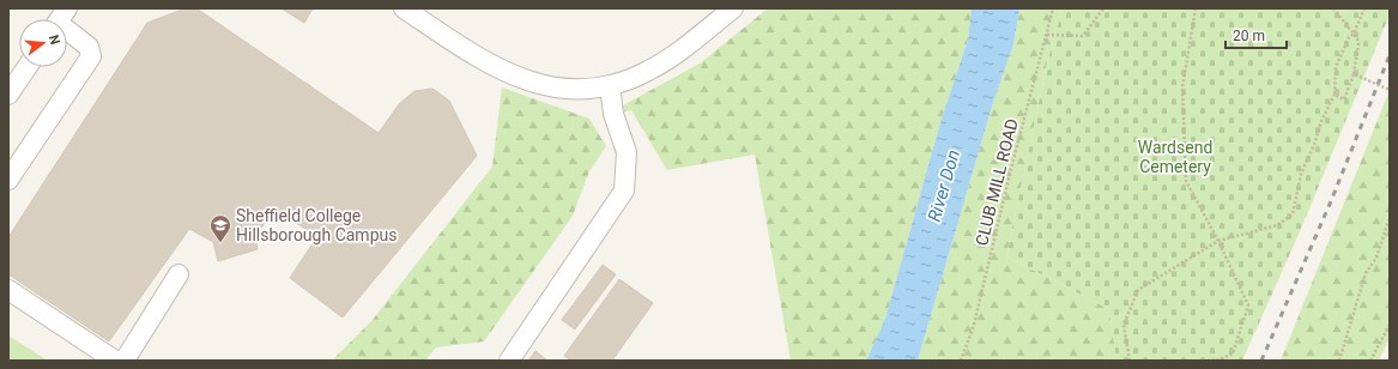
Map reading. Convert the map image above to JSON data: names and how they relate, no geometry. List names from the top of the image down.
{
  "streets": {
    "path": ["CLUB MILL ROAD"]
  },
  "water": ["River Don"],
  "parks": ["Wardsend Cemetery"],
  "places": {
    "school or university": ["Sheffield College Hillsborough Campus"]
  },
  "scale_bar": "20 m",
  "north": "right"
}
